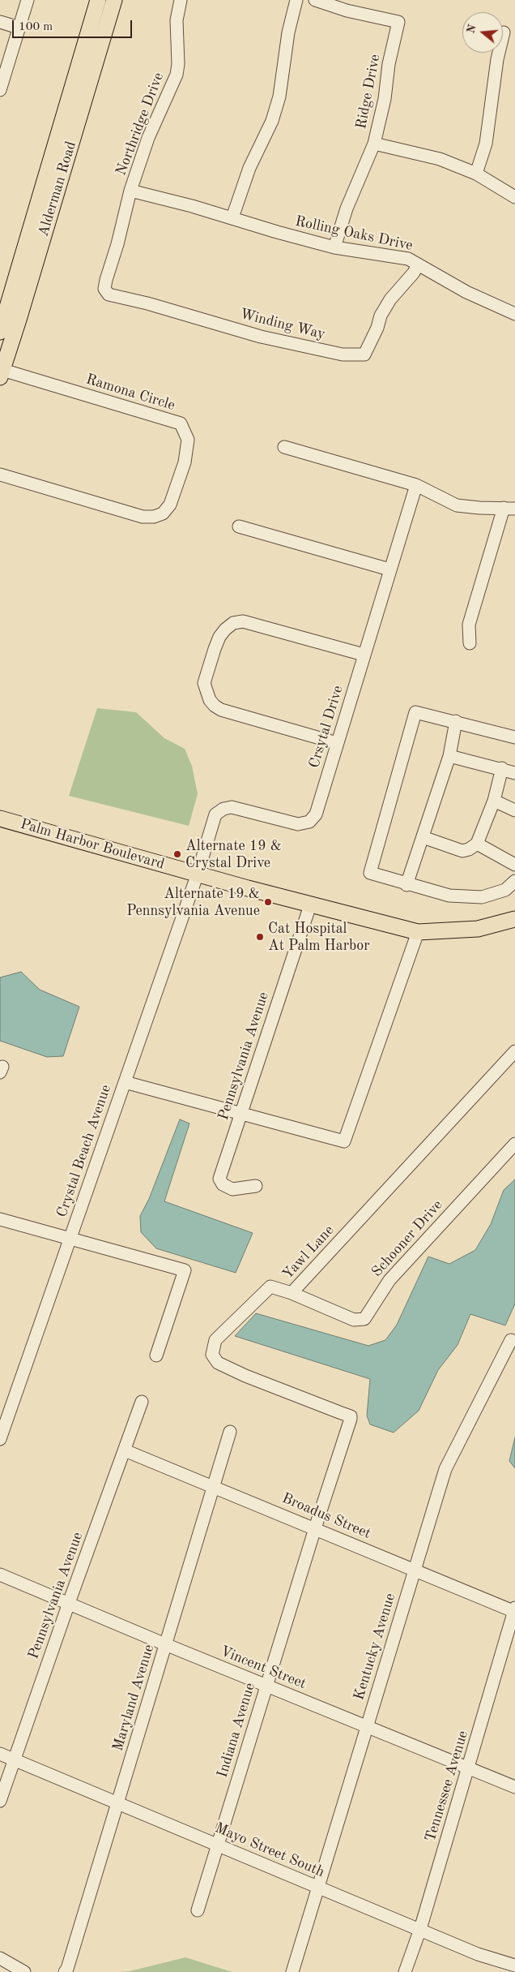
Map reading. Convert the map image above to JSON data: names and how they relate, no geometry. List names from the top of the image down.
{
  "streets": {
    "main road": ["Alderman Road", "Palm Harbor Boulevard"],
    "street": [
      "Ridge Drive",
      "Northridge Drive",
      "Rolling Oaks Drive",
      "Winding Way",
      "Ramona Circle",
      "Crsytal Drive",
      "Pennsylvania Avenue",
      "Crystal Beach Avenue",
      "Schooner Drive",
      "Yawl Lane",
      "Broadus Street",
      "Kentucky Avenue",
      "Vincent Street",
      "Maryland Avenue",
      "Indiana Avenue",
      "Tennessee Avenue",
      "Mayo Street South"
    ]
  },
  "crossings": [
    ["Ridge Drive", "Rolling Oaks Drive"],
    ["Northridge Drive", "Rolling Oaks Drive"],
    ["Northridge Drive", "Winding Way"],
    ["Alderman Road", "Ramona Circle"],
    ["Rolling Oaks Drive", "Winding Way"],
    ["Crsytal Drive", "Palm Harbor Boulevard"],
    ["Crsytal Drive", "Crystal Beach Avenue"],
    ["Palm Harbor Boulevard", "Pennsylvania Avenue"],
    ["Palm Harbor Boulevard", "Crystal Beach Avenue"],
    ["Pennsylvania Avenue", "Broadus Street"],
    ["Pennsylvania Avenue", "Vincent Street"],
    ["Pennsylvania Avenue", "Mayo Street South"],
    ["Schooner Drive", "Yawl Lane"],
    ["Yawl Lane", "Indiana Avenue"],
    ["Broadus Street", "Kentucky Avenue"],
    ["Broadus Street", "Maryland Avenue"],
    ["Broadus Street", "Indiana Avenue"],
    ["Broadus Street", "Tennessee Avenue"],
    ["Kentucky Avenue", "Vincent Street"],
    ["Kentucky Avenue", "Mayo Street South"],
    ["Vincent Street", "Maryland Avenue"],
    ["Vincent Street", "Indiana Avenue"],
    ["Vincent Street", "Tennessee Avenue"],
    ["Maryland Avenue", "Mayo Street South"],
    ["Indiana Avenue", "Mayo Street South"],
    ["Tennessee Avenue", "Mayo Street South"]
  ],
  "places": ["Alternate 19 & Crystal Drive", "Alternate 19 & Pennsylvania Avenue", "Cat Hospital At Palm Harbor"],
  "scale_bar": "100 m",
  "north": "left"
}
